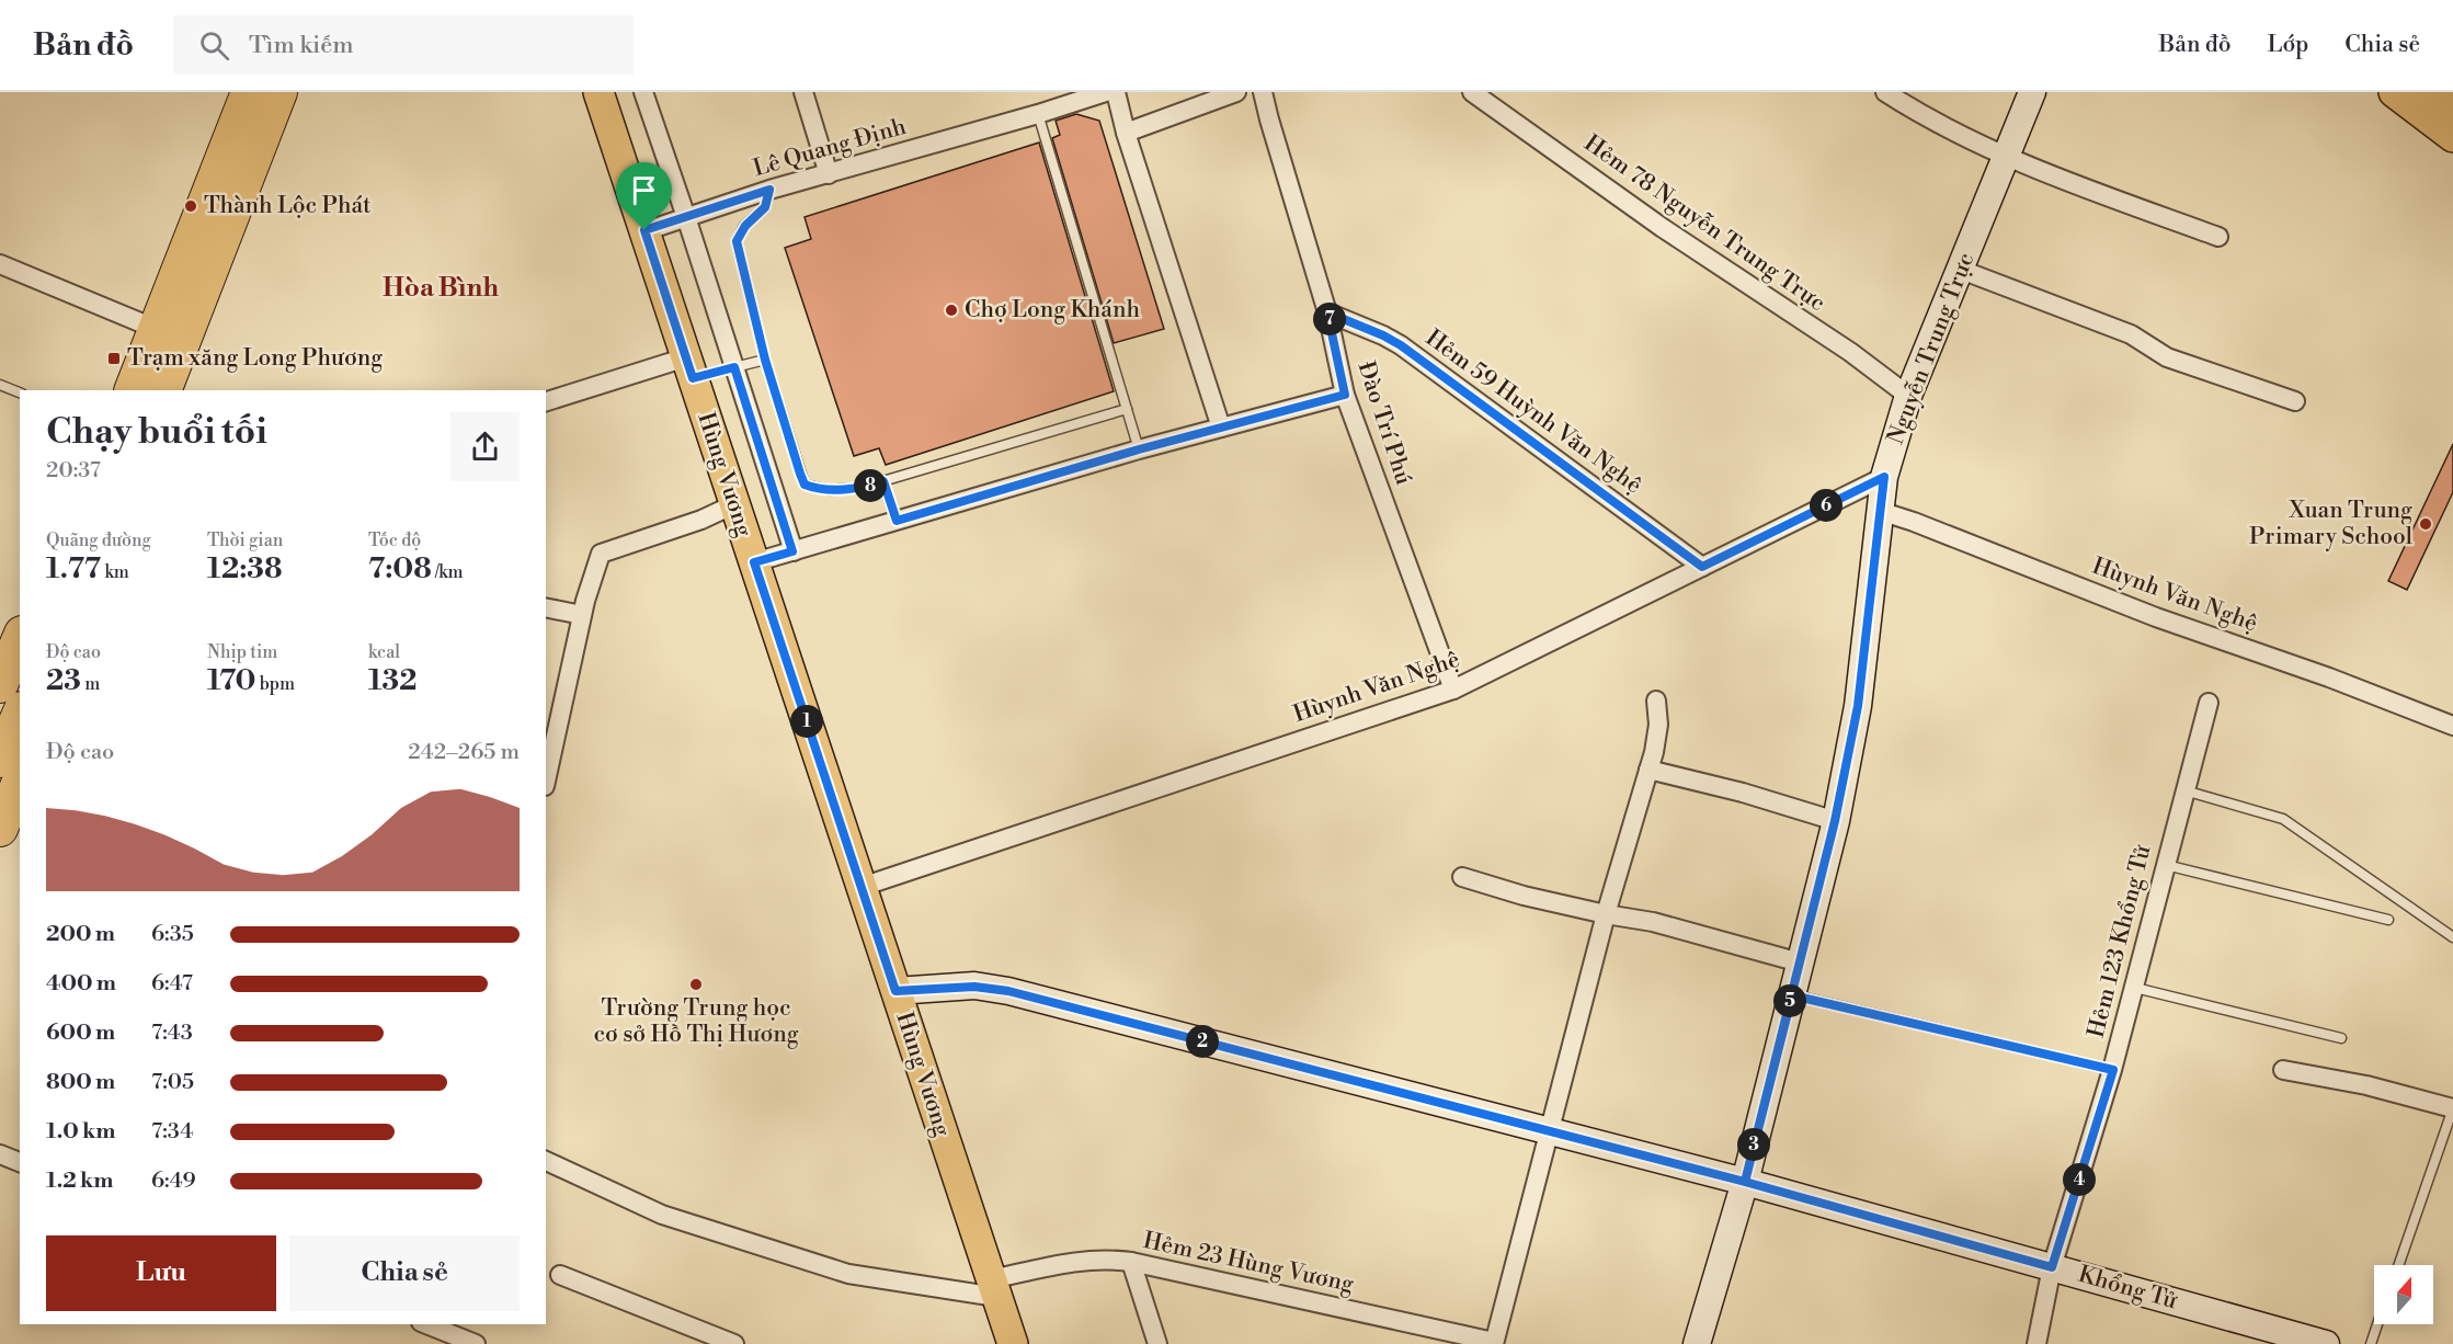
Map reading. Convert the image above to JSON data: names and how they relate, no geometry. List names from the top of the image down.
{
  "streets": {
    "main road": ["Hùng Vương"],
    "street": [
      "Lê Quang Định",
      "Hẻm 78 Nguyễn Trung Trực",
      "Nguyễn Trung Trực",
      "Hẻm 59 Huỳnh Văn Nghệ",
      "Đào Trí Phú",
      "Hùynh Văn Nghệ",
      "Hẻm 123 Khổng Tử",
      "Hẻm 23 Hùng Vương",
      "Khổng Tử"
    ]
  },
  "crossings": [
    ["Lê Quang Định", "Hùng Vương"],
    ["Hẻm 78 Nguyễn Trung Trực", "Nguyễn Trung Trực"],
    ["Nguyễn Trung Trực", "Hùynh Văn Nghệ"],
    ["Nguyễn Trung Trực", "Khổng Tử"],
    ["Hẻm 59 Huỳnh Văn Nghệ", "Đào Trí Phú"],
    ["Hẻm 59 Huỳnh Văn Nghệ", "Hùynh Văn Nghệ"],
    ["Đào Trí Phú", "Hùynh Văn Nghệ"],
    ["Hùng Vương", "Hùynh Văn Nghệ"],
    ["Hùng Vương", "Hẻm 23 Hùng Vương"],
    ["Hùng Vương", "Khổng Tử"],
    ["Hẻm 123 Khổng Tử", "Khổng Tử"]
  ],
  "districts": ["Hòa Bình"],
  "places": {
    "other": [
      "Thành Lộc Phát",
      "Chợ Long Khánh",
      "Xuan Trung Primary School",
      "Trường Trung học cơ sở Hồ Thị Hương"
    ],
    "transit": ["Trạm xăng Long Phương"]
  },
  "north": "top",
  "page": {
    "header": "Bản đồ",
    "search": "Tìm kiếm",
    "nav": ["Bản đồ", "Lớp", "Chia sẻ"],
    "pins": [
      "7",
      "8",
      "6",
      "1",
      "5",
      "2",
      "3",
      "4"
    ],
    "heading": ["Chạy buổi tối", "20:37"],
    "stats": [
      ["Quãng đường", "1.77 km"],
      ["Thời gian", "12:38"],
      ["Tốc độ", "7:08 /km"],
      ["Độ cao", "23 m"],
      ["Nhịp tim", "170 bpm"],
      ["kcal", "132"]
    ],
    "chart": ["Độ cao", "242–265 m"],
    "list": [
      {
        "name": "200 m",
        "note": "6:35"
      },
      {
        "name": "400 m",
        "note": "6:47"
      },
      {
        "name": "600 m",
        "note": "7:43"
      },
      {
        "name": "800 m",
        "note": "7:05"
      },
      {
        "name": "1.0 km",
        "note": "7:34"
      },
      {
        "name": "1.2 km",
        "note": "6:49"
      }
    ],
    "buttons": ["Lưu", "Chia sẻ"]
  }
}
